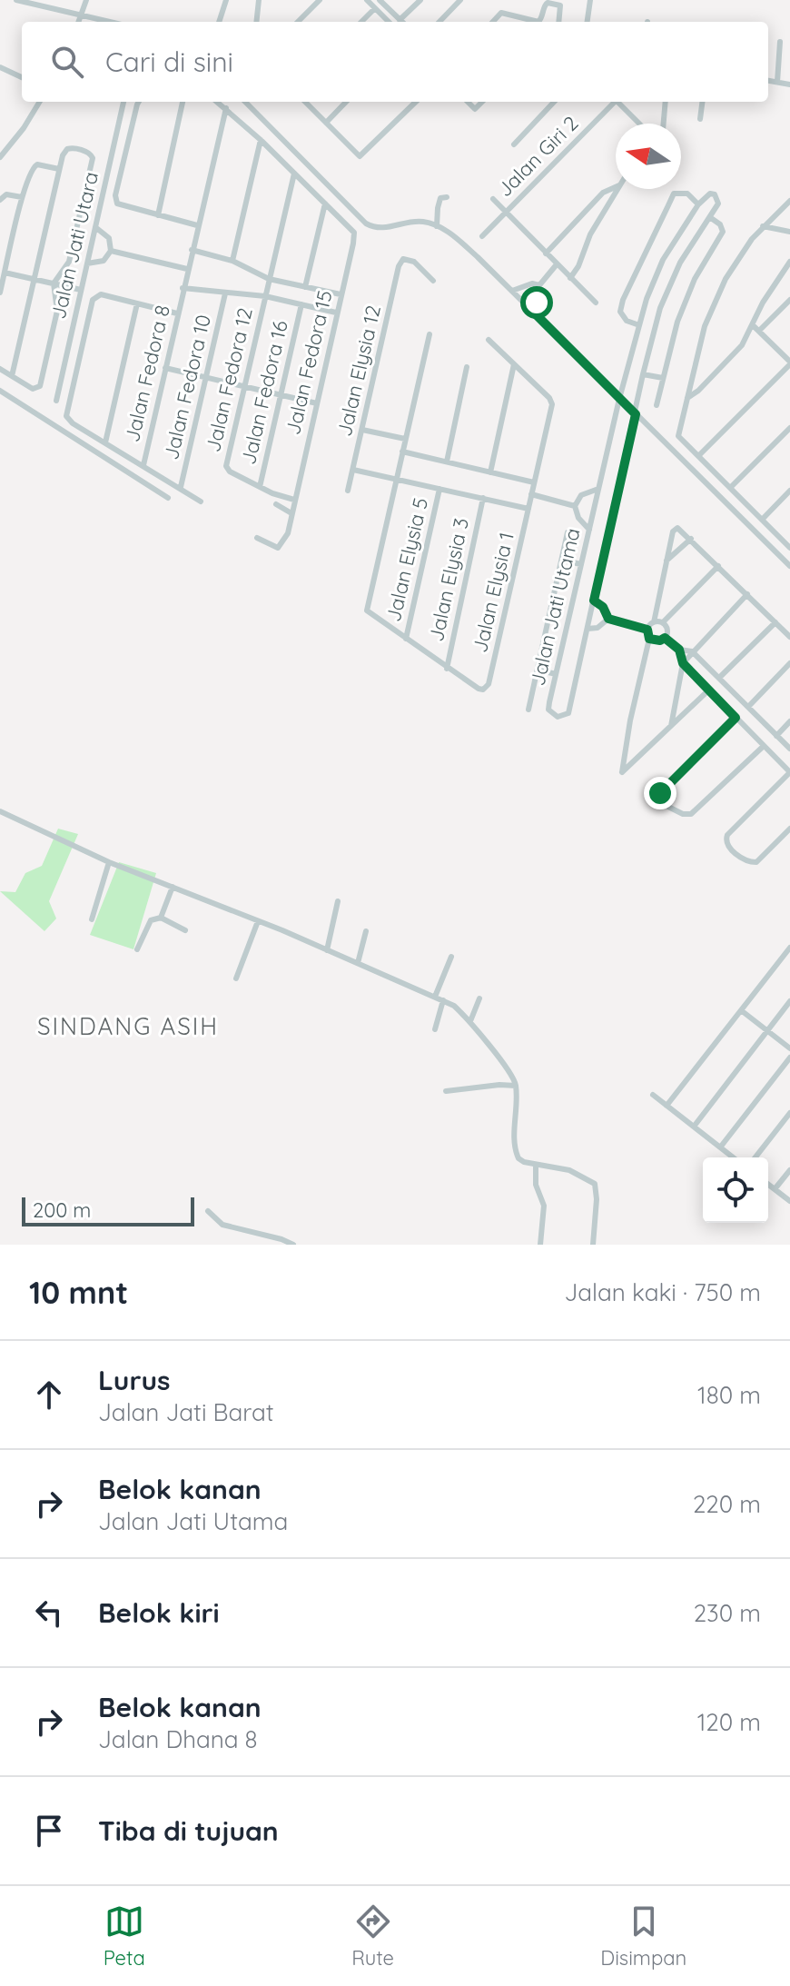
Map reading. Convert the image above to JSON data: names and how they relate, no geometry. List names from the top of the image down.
{
  "streets": {
    "street": [
      "Jalan Giri 2",
      "Jalan Jati Utara",
      "Jalan Fedora 15",
      "Jalan Elysia 12",
      "Jalan Fedora 8",
      "Jalan Fedora 12",
      "Jalan Fedora 10",
      "Jalan Fedora 16",
      "Jalan Elysia 5",
      "Jalan Elysia 3",
      "Jalan Elysia 1",
      "Jalan Jati Utama"
    ]
  },
  "crossings": [
    ["Jalan Fedora 12", "Jalan Fedora 16"],
    ["Jalan Elysia 3", "Jalan Elysia 1"]
  ],
  "districts": ["SINDANG ASIH"],
  "scale_bar": "200 m",
  "north": "left",
  "page": {
    "search": "Cari di sini",
    "scale": "200 m",
    "heading": ["10 mnt", "Jalan kaki · 750 m"],
    "list": [
      ["Lurus", "Jalan Jati Barat", "180 m"],
      ["Belok kanan", "Jalan Jati Utama", "220 m"],
      ["Belok kiri", "230 m"],
      ["Belok kanan", "Jalan Dhana 8", "120 m"],
      "Tiba di tujuan"
    ],
    "nav": ["Peta", "Rute", "Disimpan"]
  }
}
